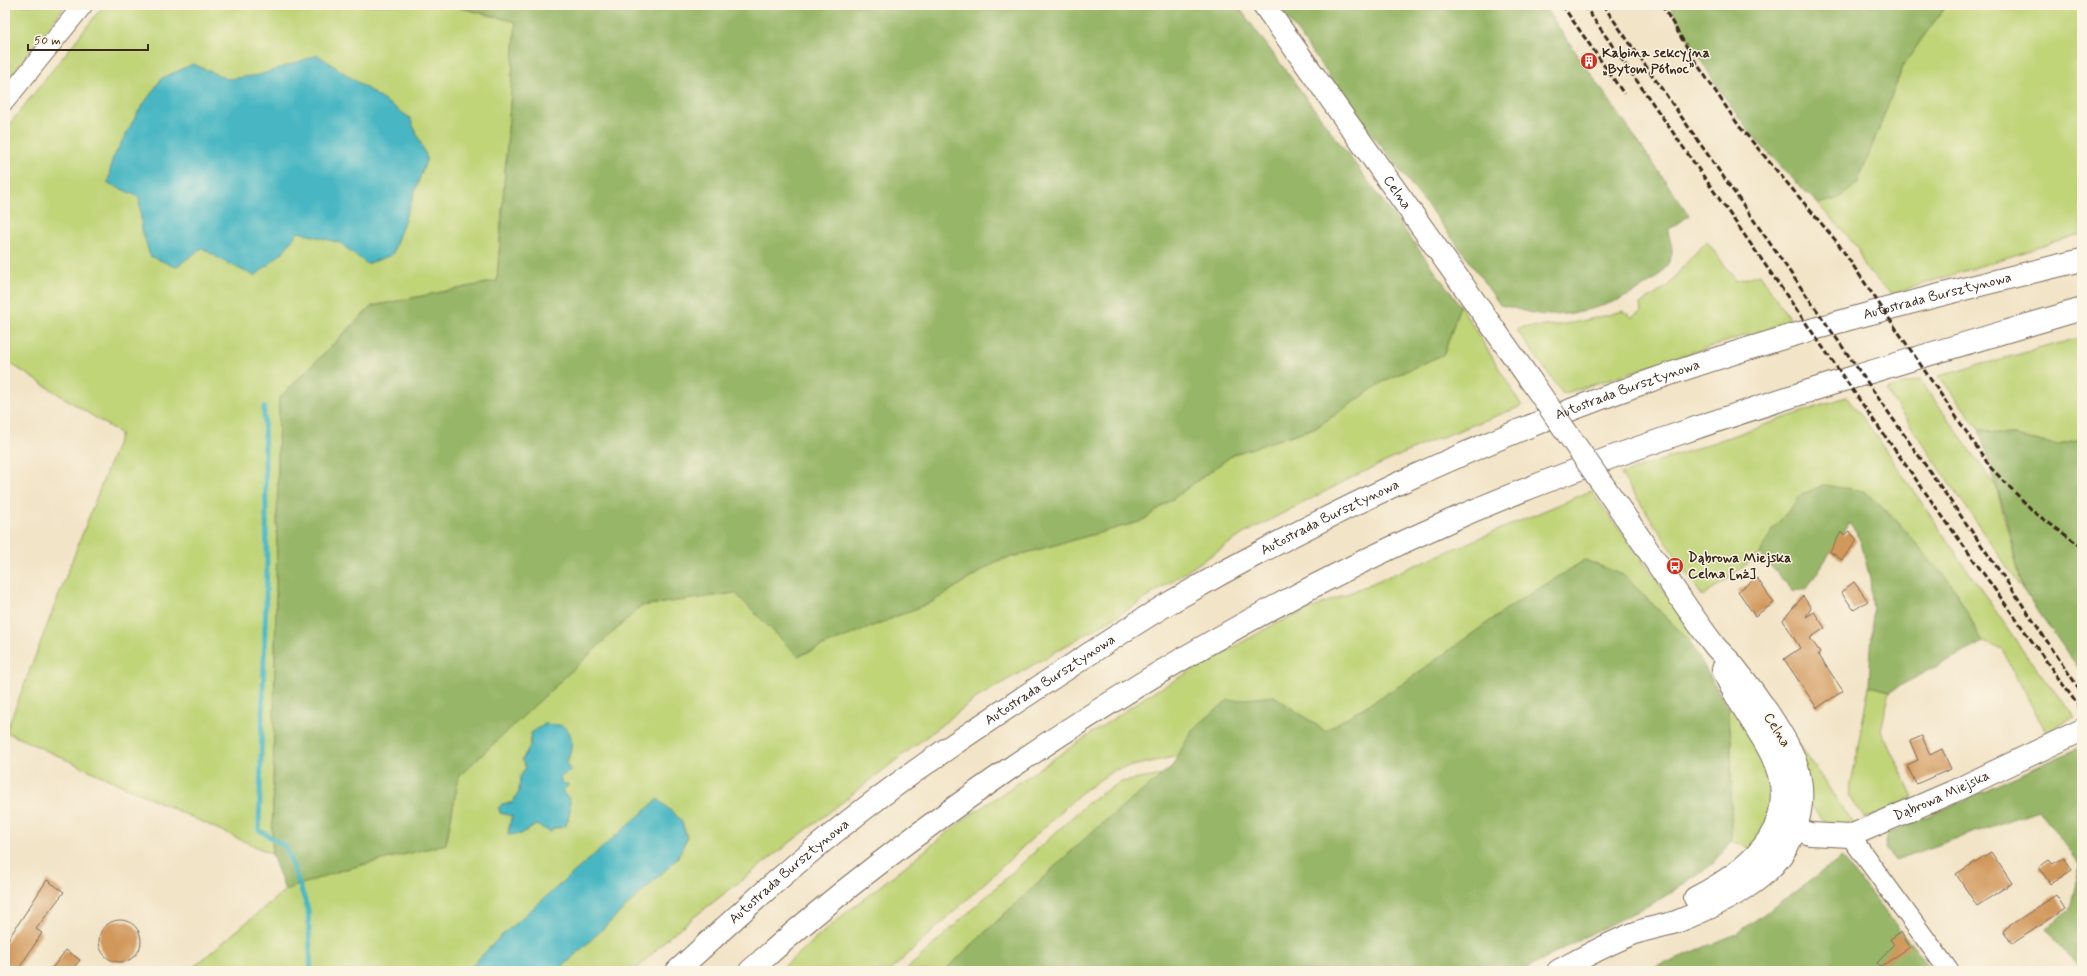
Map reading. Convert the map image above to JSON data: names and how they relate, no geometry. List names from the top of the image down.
{
  "streets": {
    "main road": ["Celna", "Autostrada Bursztynowa", "Dąbrowa Miejska"]
  },
  "crossings": [
    ["Celna", "Dąbrowa Miejska"]
  ],
  "places": {
    "building": ["Kabina sekcyjna „Bytom Północ”"],
    "bus stop": ["Dąbrowa Miejska Celna [nż]"]
  },
  "scale_bar": "50 m"
}
